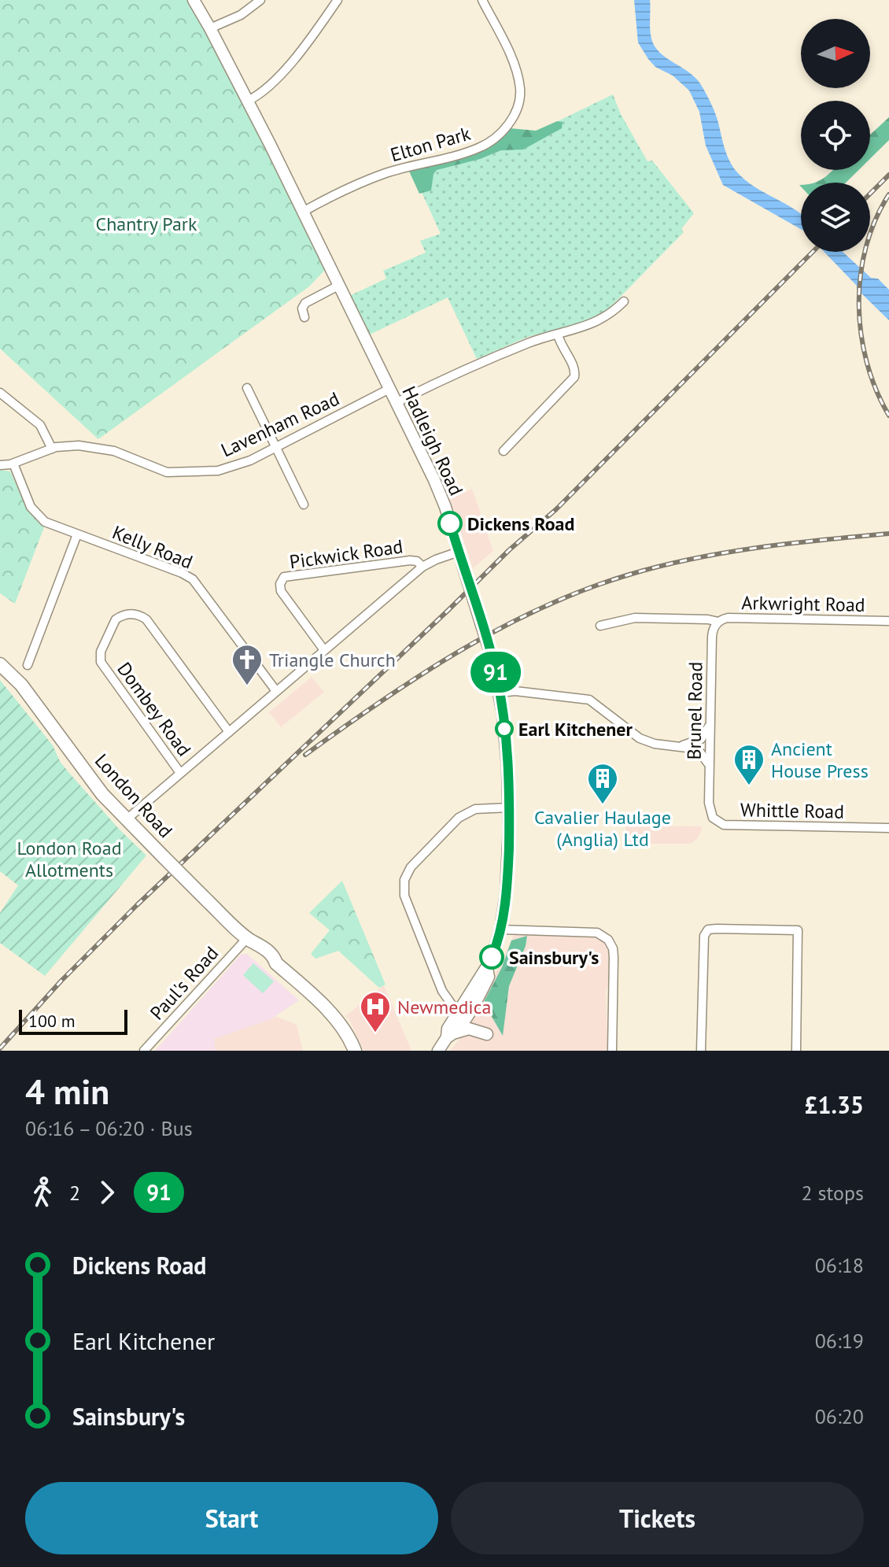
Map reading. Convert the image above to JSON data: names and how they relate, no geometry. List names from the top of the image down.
{
  "streets": {
    "main road": ["London Road"],
    "street": [
      "Elton Park",
      "Lavenham Road",
      "Hadleigh Road",
      "Kelly Road",
      "Pickwick Road",
      "Arkwright Road",
      "Dombey Road",
      "Brunel Road",
      "Whittle Road",
      "Paul's Road"
    ]
  },
  "crossings": [
    ["Elton Park", "Hadleigh Road"],
    ["Lavenham Road", "Hadleigh Road"],
    ["Lavenham Road", "Kelly Road"],
    ["Arkwright Road", "Brunel Road"],
    ["Brunel Road", "Whittle Road"],
    ["London Road", "Paul's Road"]
  ],
  "parks": ["Chantry Park", "London Road Allotments"],
  "places": {
    "other": ["Dickens Road", "Earl Kitchener", "Sainsbury's"],
    "church": ["Triangle Church"],
    "building": ["Ancient House Press", "Cavalier Haulage (Anglia) Ltd"],
    "hospital": ["Newmedica"]
  },
  "lines": ["bus line 91"],
  "scale_bar": "100 m",
  "north": "right",
  "page": {
    "on_map": "91",
    "scale": "100 m",
    "heading": ["4 min", "06:16 – 06:20 · Bus", "£1.35"],
    "legs": ["2", "91", "2 stops"],
    "list": [
      {
        "name": "Dickens Road",
        "value": "06:18"
      },
      {
        "name": "Earl Kitchener",
        "value": "06:19"
      },
      {
        "name": "Sainsbury's",
        "value": "06:20"
      }
    ],
    "buttons": ["Start", "Tickets"]
  }
}
